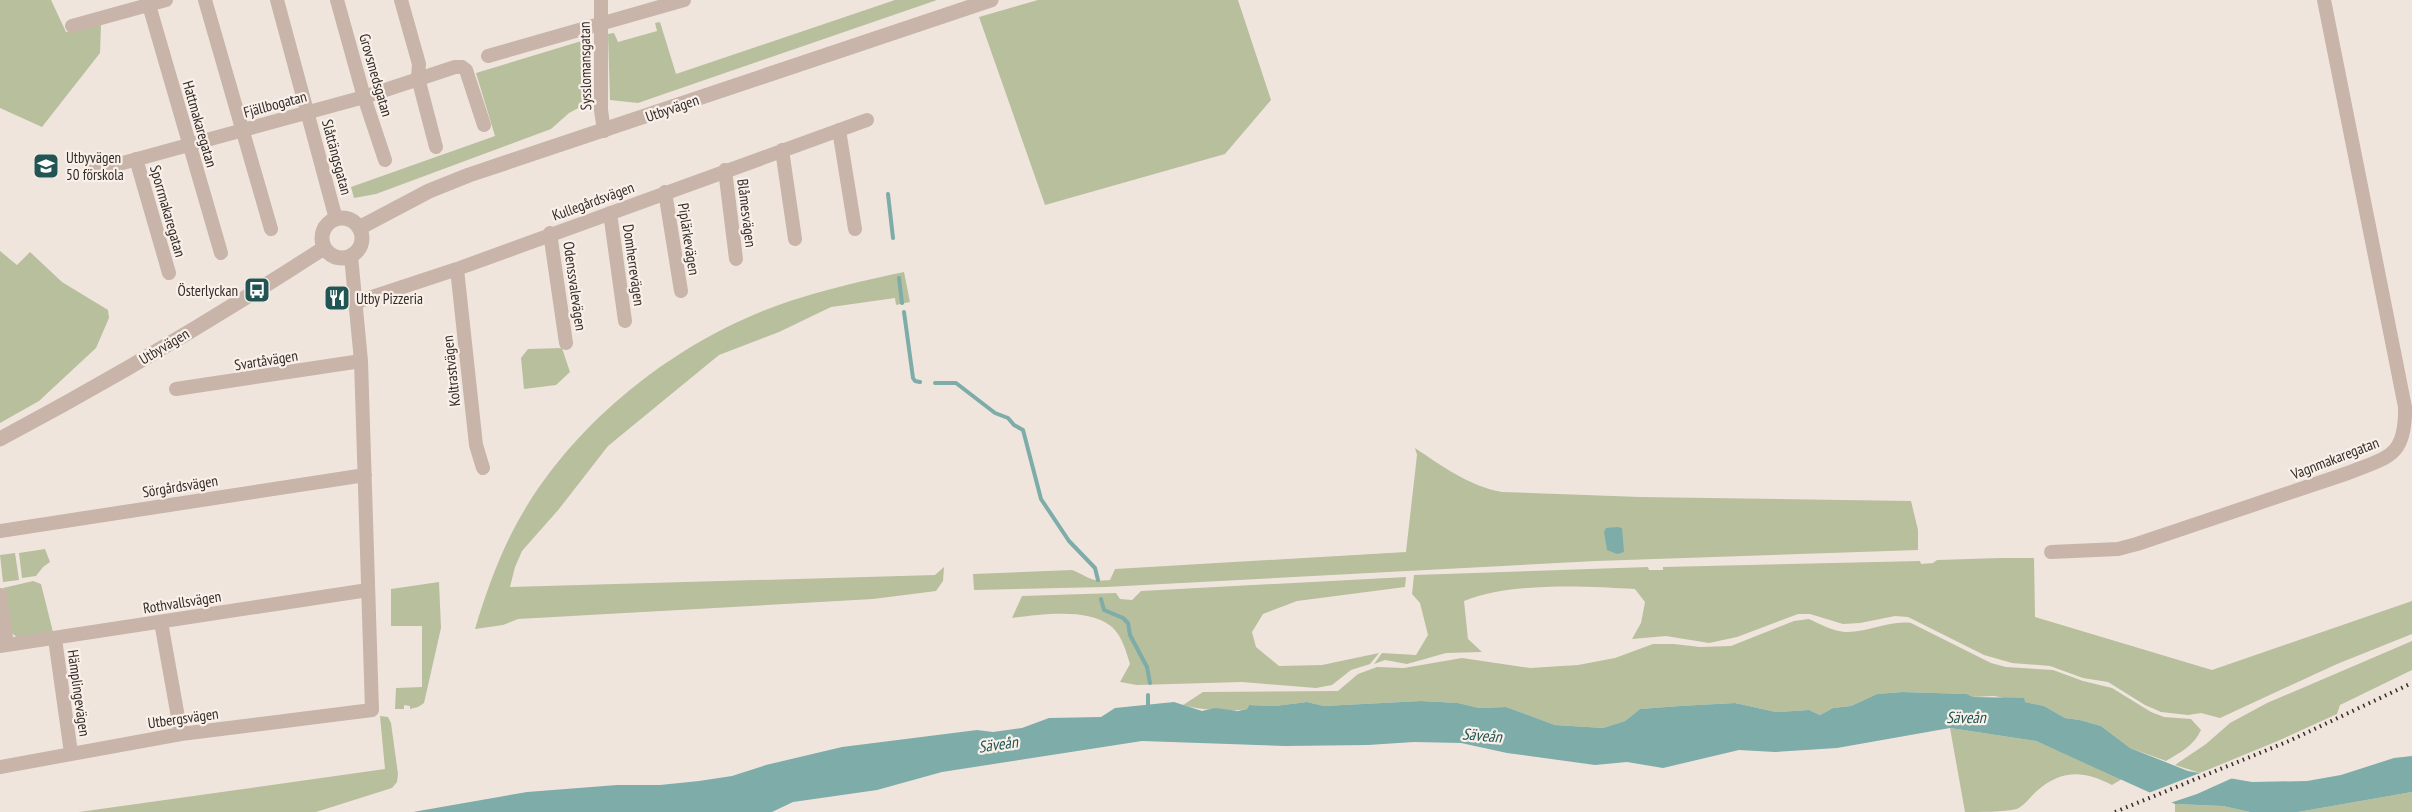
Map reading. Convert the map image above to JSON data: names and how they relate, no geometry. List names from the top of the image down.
{
  "streets": {
    "street": [
      "Sysslomansgatan",
      "Grovsmedsgatan",
      "Fjällbogatan",
      "Utbyvägen",
      "Hattmakaregatan",
      "Slåttängsgatan",
      "Kullegårdsvägen",
      "Sporrmakaregatan",
      "Blåmesvägen",
      "Piplärkevägen",
      "Domherrevägen",
      "Odenssvalevägen",
      "Svartåvägen",
      "Koltrastvägen",
      "Vagnmakaregatan",
      "Sörgårdsvägen",
      "Rothvallsvägen",
      "Hämplingevägen",
      "Utbergsvägen"
    ]
  },
  "crossings": [
    ["Sysslomansgatan", "Utbyvägen"],
    ["Grovsmedsgatan", "Fjällbogatan"],
    ["Fjällbogatan", "Hattmakaregatan"],
    ["Fjällbogatan", "Slåttängsgatan"],
    ["Fjällbogatan", "Sporrmakaregatan"],
    ["Utbyvägen", "Slåttängsgatan"],
    ["Kullegårdsvägen", "Blåmesvägen"],
    ["Kullegårdsvägen", "Piplärkevägen"],
    ["Kullegårdsvägen", "Domherrevägen"],
    ["Kullegårdsvägen", "Odenssvalevägen"],
    ["Kullegårdsvägen", "Koltrastvägen"],
    ["Rothvallsvägen", "Hämplingevägen"],
    ["Rothvallsvägen", "Utbergsvägen"],
    ["Hämplingevägen", "Utbergsvägen"]
  ],
  "water": ["Säveån"],
  "places": {
    "school or university": ["Utbyvägen 50 förskola"],
    "bus stop": ["Österlyckan"],
    "restaurant": ["Utby Pizzeria"]
  }
}
